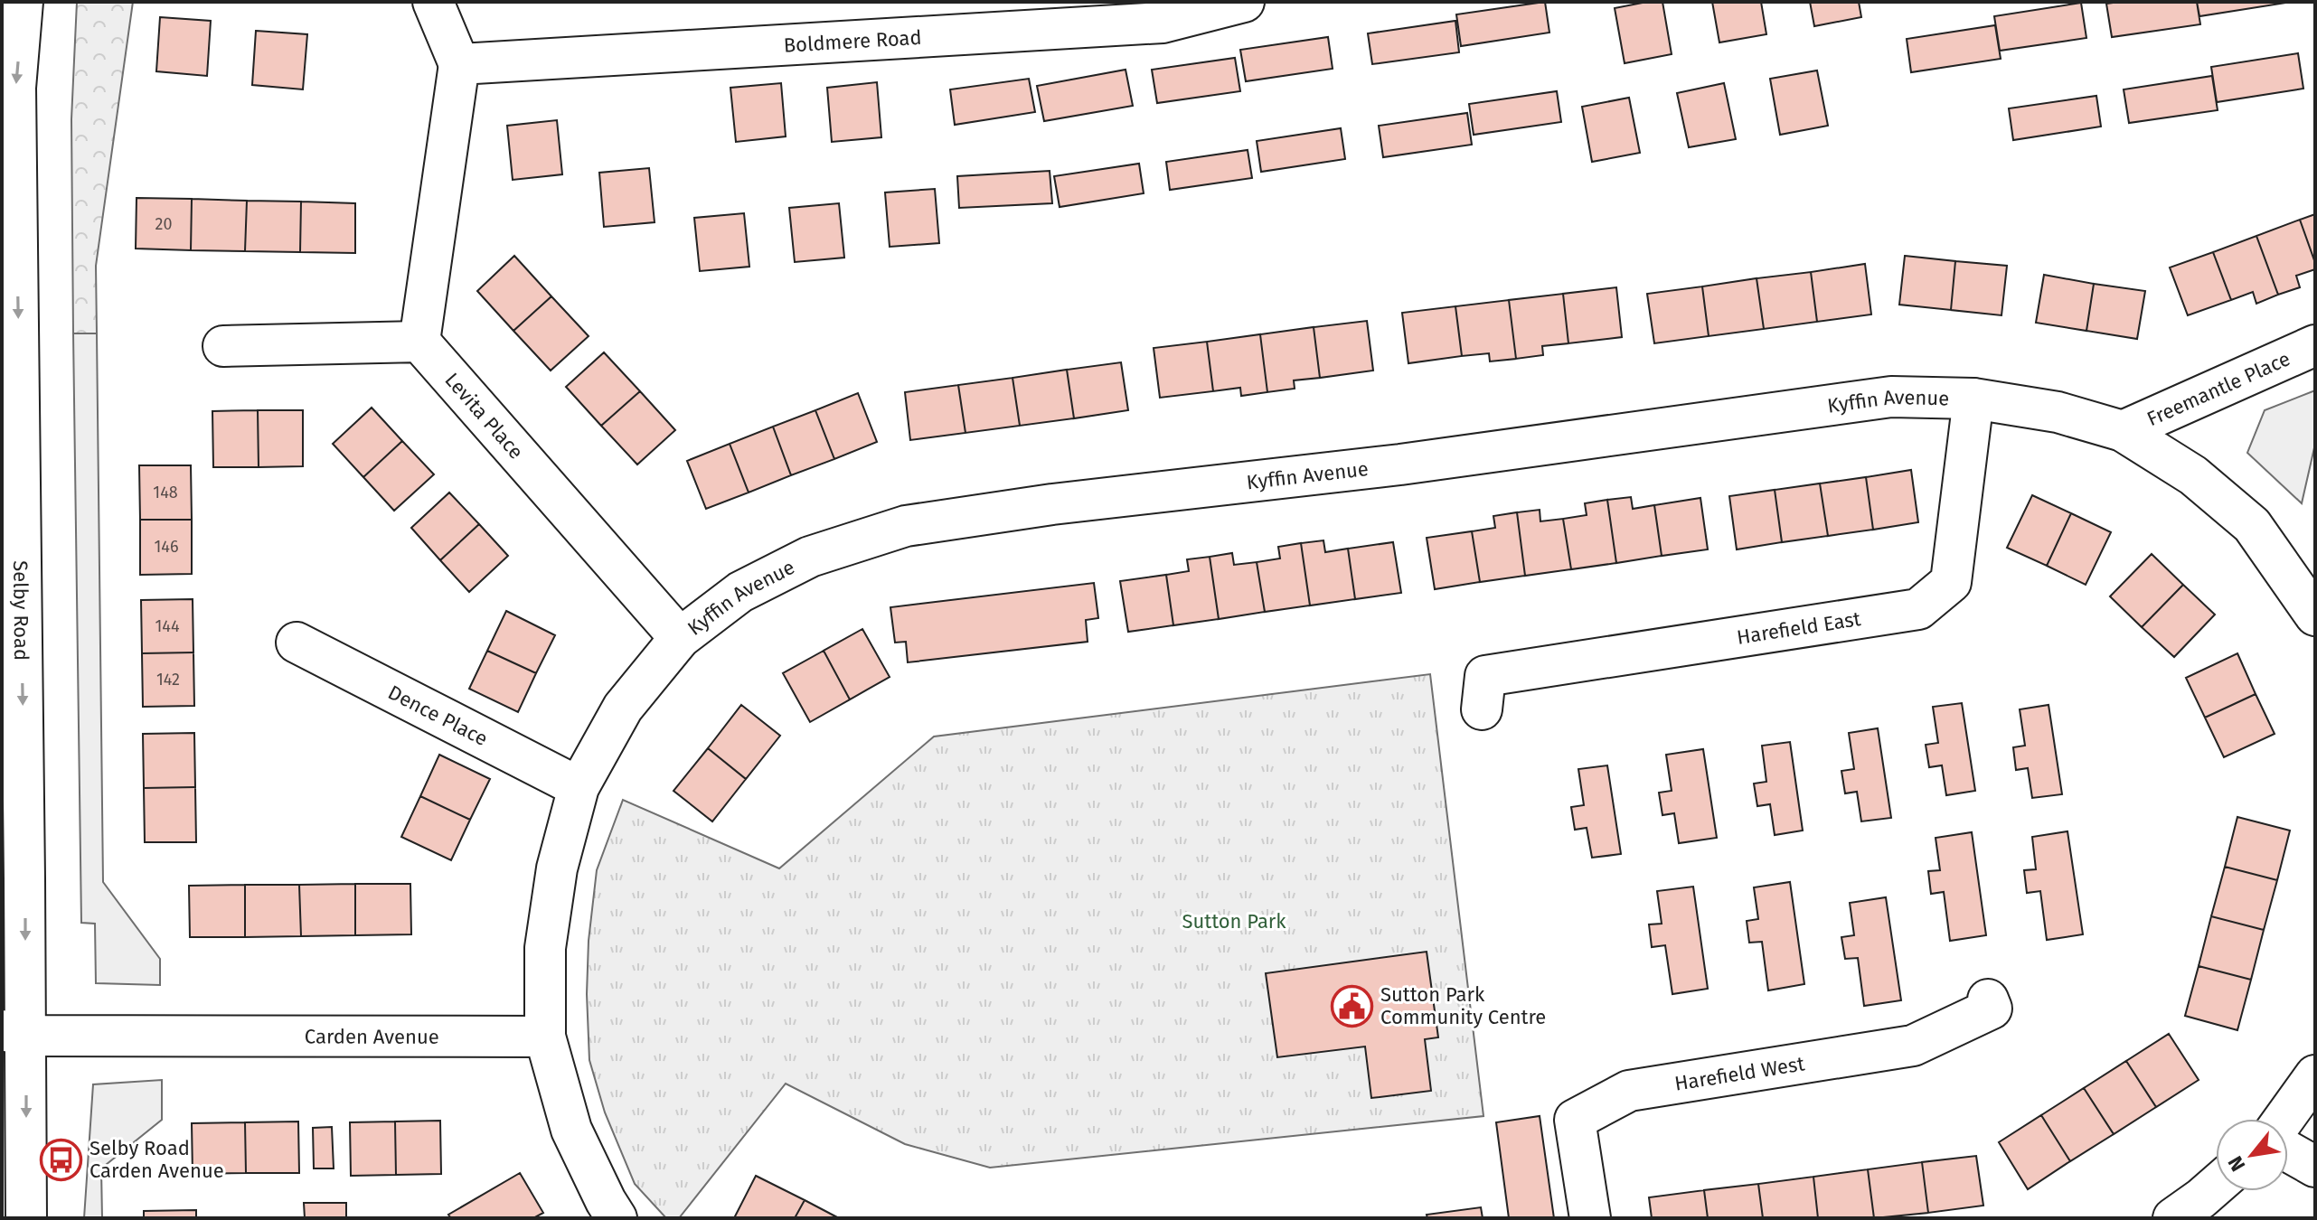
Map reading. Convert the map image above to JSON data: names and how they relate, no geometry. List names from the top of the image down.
{
  "streets": {
    "street": [
      "Boldmere Road",
      "Freemantle Place",
      "Kyffin Avenue",
      "Levita Place",
      "Selby Road",
      "Harefield East",
      "Dence Place",
      "Carden Avenue",
      "Harefield West"
    ]
  },
  "crossings": [
    ["Freemantle Place", "Kyffin Avenue"],
    ["Kyffin Avenue", "Levita Place"],
    ["Kyffin Avenue", "Harefield East"],
    ["Kyffin Avenue", "Dence Place"],
    ["Kyffin Avenue", "Carden Avenue"],
    ["Selby Road", "Carden Avenue"]
  ],
  "one_way": ["Selby Road"],
  "parks": ["Sutton Park"],
  "places": {
    "public building": ["Sutton Park Community Centre"],
    "bus stop": ["Selby Road Carden Avenue"]
  },
  "house_numbers": [
    "20",
    "148",
    "146",
    "144",
    "142"
  ],
  "north": "bottom left"
}
